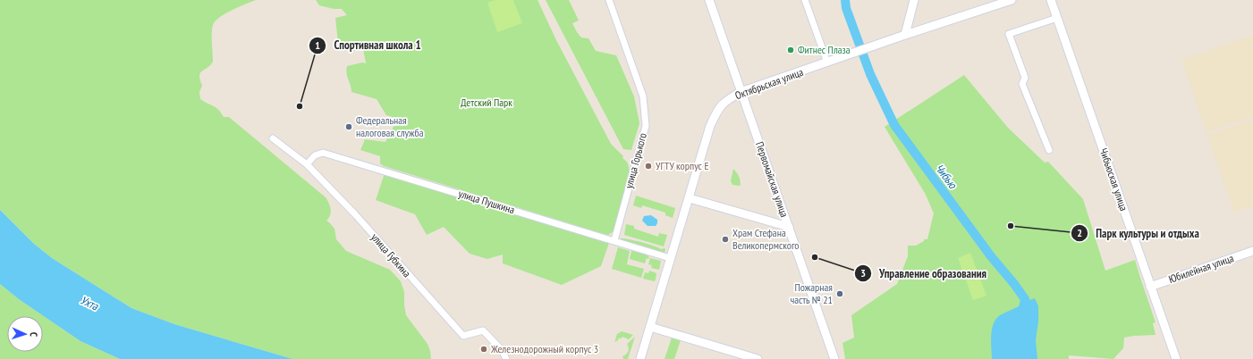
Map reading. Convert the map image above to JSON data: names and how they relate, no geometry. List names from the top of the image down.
{
  "streets": {
    "main road": [
      "Октябрьская улица",
      "Первомайская улица",
      "Чибьюская улица",
      "Юбилейная улица"
    ],
    "street": ["улица Горького", "улица Пушкина", "улица Губкина"]
  },
  "crossings": [
    ["Октябрьская улица", "Первомайская улица"],
    ["Октябрьская улица", "улица Пушкина"],
    ["улица Горького", "улица Пушкина"],
    ["Чибьюская улица", "Юбилейная улица"],
    ["улица Пушкина", "улица Губкина"]
  ],
  "water": ["Чибью", "Ухта"],
  "parks": ["Детский Парк"],
  "places": [
    "Фитнес Плаза",
    "Спортивная школа 1",
    "Федеральная налоговая служба",
    "УГТУ корпус Е",
    "Парк культуры и отдыха",
    "Храм Стефана Великопермского",
    "Управление образования",
    "Пожарная часть № 21",
    "Железнодорожный корпус 3"
  ],
  "north": "right"
}
